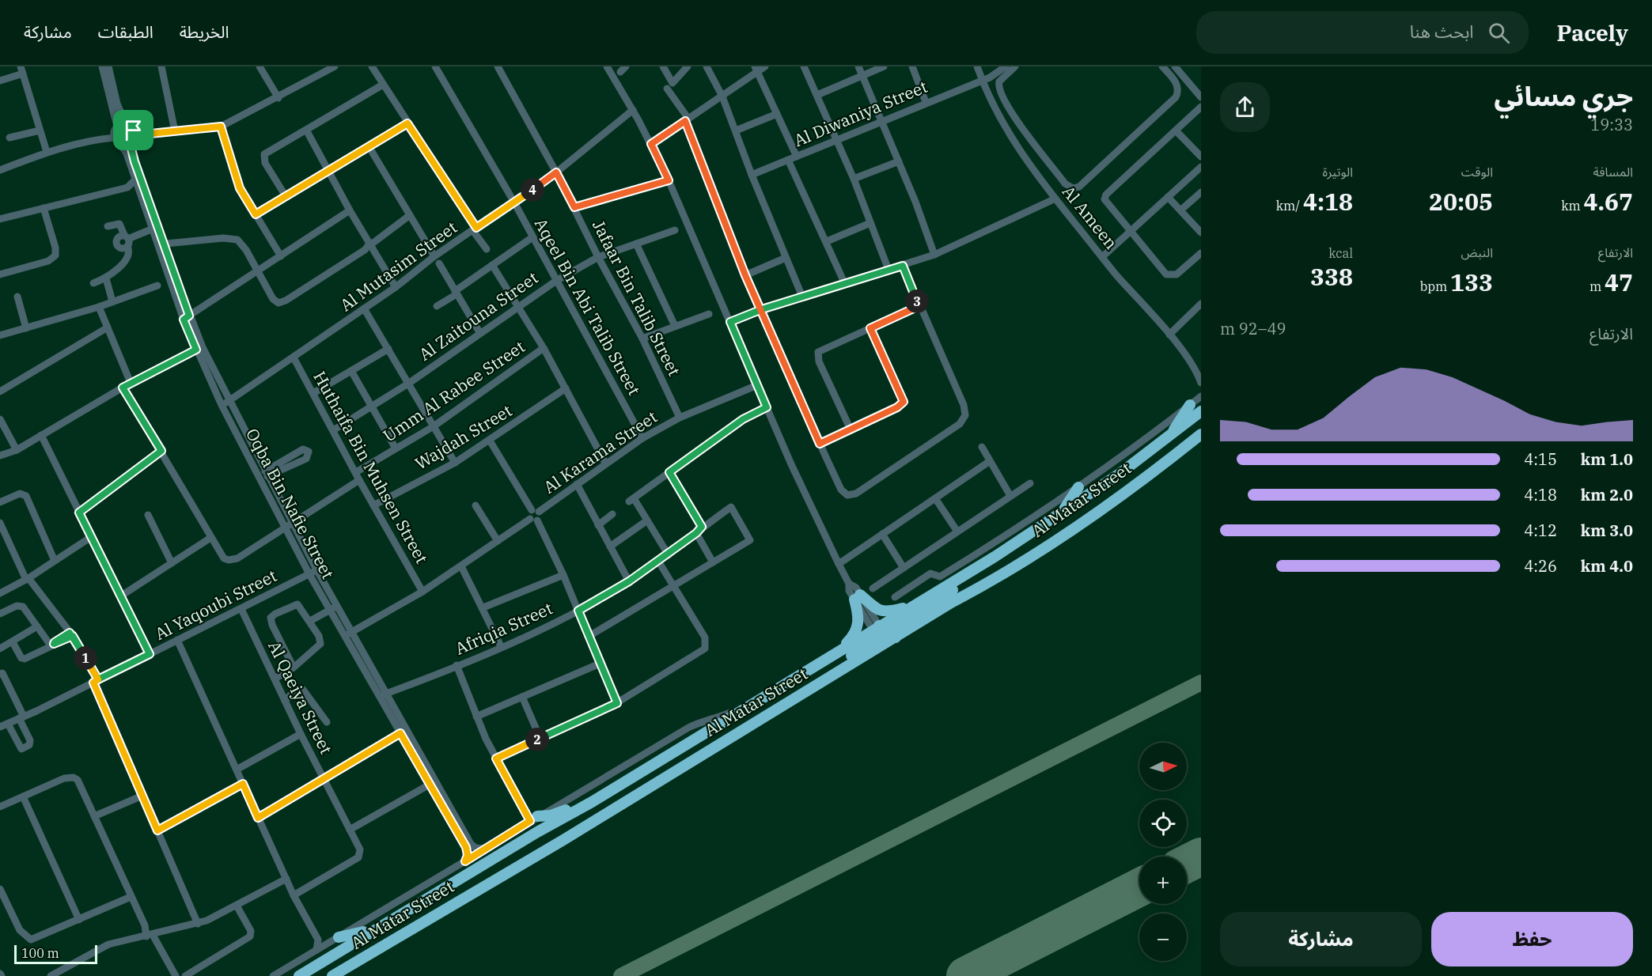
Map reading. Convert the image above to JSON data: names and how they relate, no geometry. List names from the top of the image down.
{
  "streets": {
    "highway": ["Al Matar Street"],
    "street": [
      "Al Diwaniya Street",
      "Al Ameen",
      "Al Mutasim Street",
      "Jafaar Bin Talib Street",
      "Aqeel Bin Abi Talib Street",
      "Al Zaitouna Street",
      "Umm Al Rabee Street",
      "Wajdah Street",
      "Al Karama Street",
      "Huthaifa Bin Muhsen Street",
      "Oqba Bin Nafie Street",
      "Al Yaqoubi Street",
      "Afriqia Street",
      "Al Qaeiya Street"
    ]
  },
  "crossings": [
    ["Al Diwaniya Street", "Al Ameen"],
    ["Al Mutasim Street", "Jafaar Bin Talib Street"],
    ["Al Mutasim Street", "Aqeel Bin Abi Talib Street"],
    ["Al Mutasim Street", "Huthaifa Bin Muhsen Street"],
    ["Al Mutasim Street", "Oqba Bin Nafie Street"],
    ["Jafaar Bin Talib Street", "Al Zaitouna Street"],
    ["Jafaar Bin Talib Street", "Al Karama Street"],
    ["Aqeel Bin Abi Talib Street", "Al Zaitouna Street"],
    ["Aqeel Bin Abi Talib Street", "Al Karama Street"],
    ["Al Zaitouna Street", "Huthaifa Bin Muhsen Street"],
    ["Umm Al Rabee Street", "Huthaifa Bin Muhsen Street"],
    ["Wajdah Street", "Huthaifa Bin Muhsen Street"],
    ["Al Matar Street", "Oqba Bin Nafie Street"],
    ["Oqba Bin Nafie Street", "Al Yaqoubi Street"],
    ["Oqba Bin Nafie Street", "Afriqia Street"],
    ["Al Yaqoubi Street", "Al Qaeiya Street"]
  ],
  "scale_bar": "100 m",
  "north": "right",
  "page": {
    "header": "Pacely",
    "search": "ابحث هنا",
    "nav": ["الخريطة", "الطبقات", "مشاركة"],
    "heading": ["جري مسائي", "19:33"],
    "stats": [
      ["المسافة", "4.67 km"],
      ["الوقت", "20:05"],
      ["الوتيرة", "4:18 /km"],
      ["الارتفاع", "47 m"],
      ["النبض", "133 bpm"],
      ["kcal", "338"]
    ],
    "pins": [
      "4",
      "3",
      "1",
      "2"
    ],
    "chart": ["الارتفاع", "49–92 m"],
    "list": [
      {
        "name": "1.0 km",
        "note": "4:15"
      },
      {
        "name": "2.0 km",
        "note": "4:18"
      },
      {
        "name": "3.0 km",
        "note": "4:12"
      },
      {
        "name": "4.0 km",
        "note": "4:26"
      }
    ],
    "map_buttons": ["+", "−"],
    "buttons": ["حفظ", "مشاركة"],
    "scale": "100 m"
  }
}
